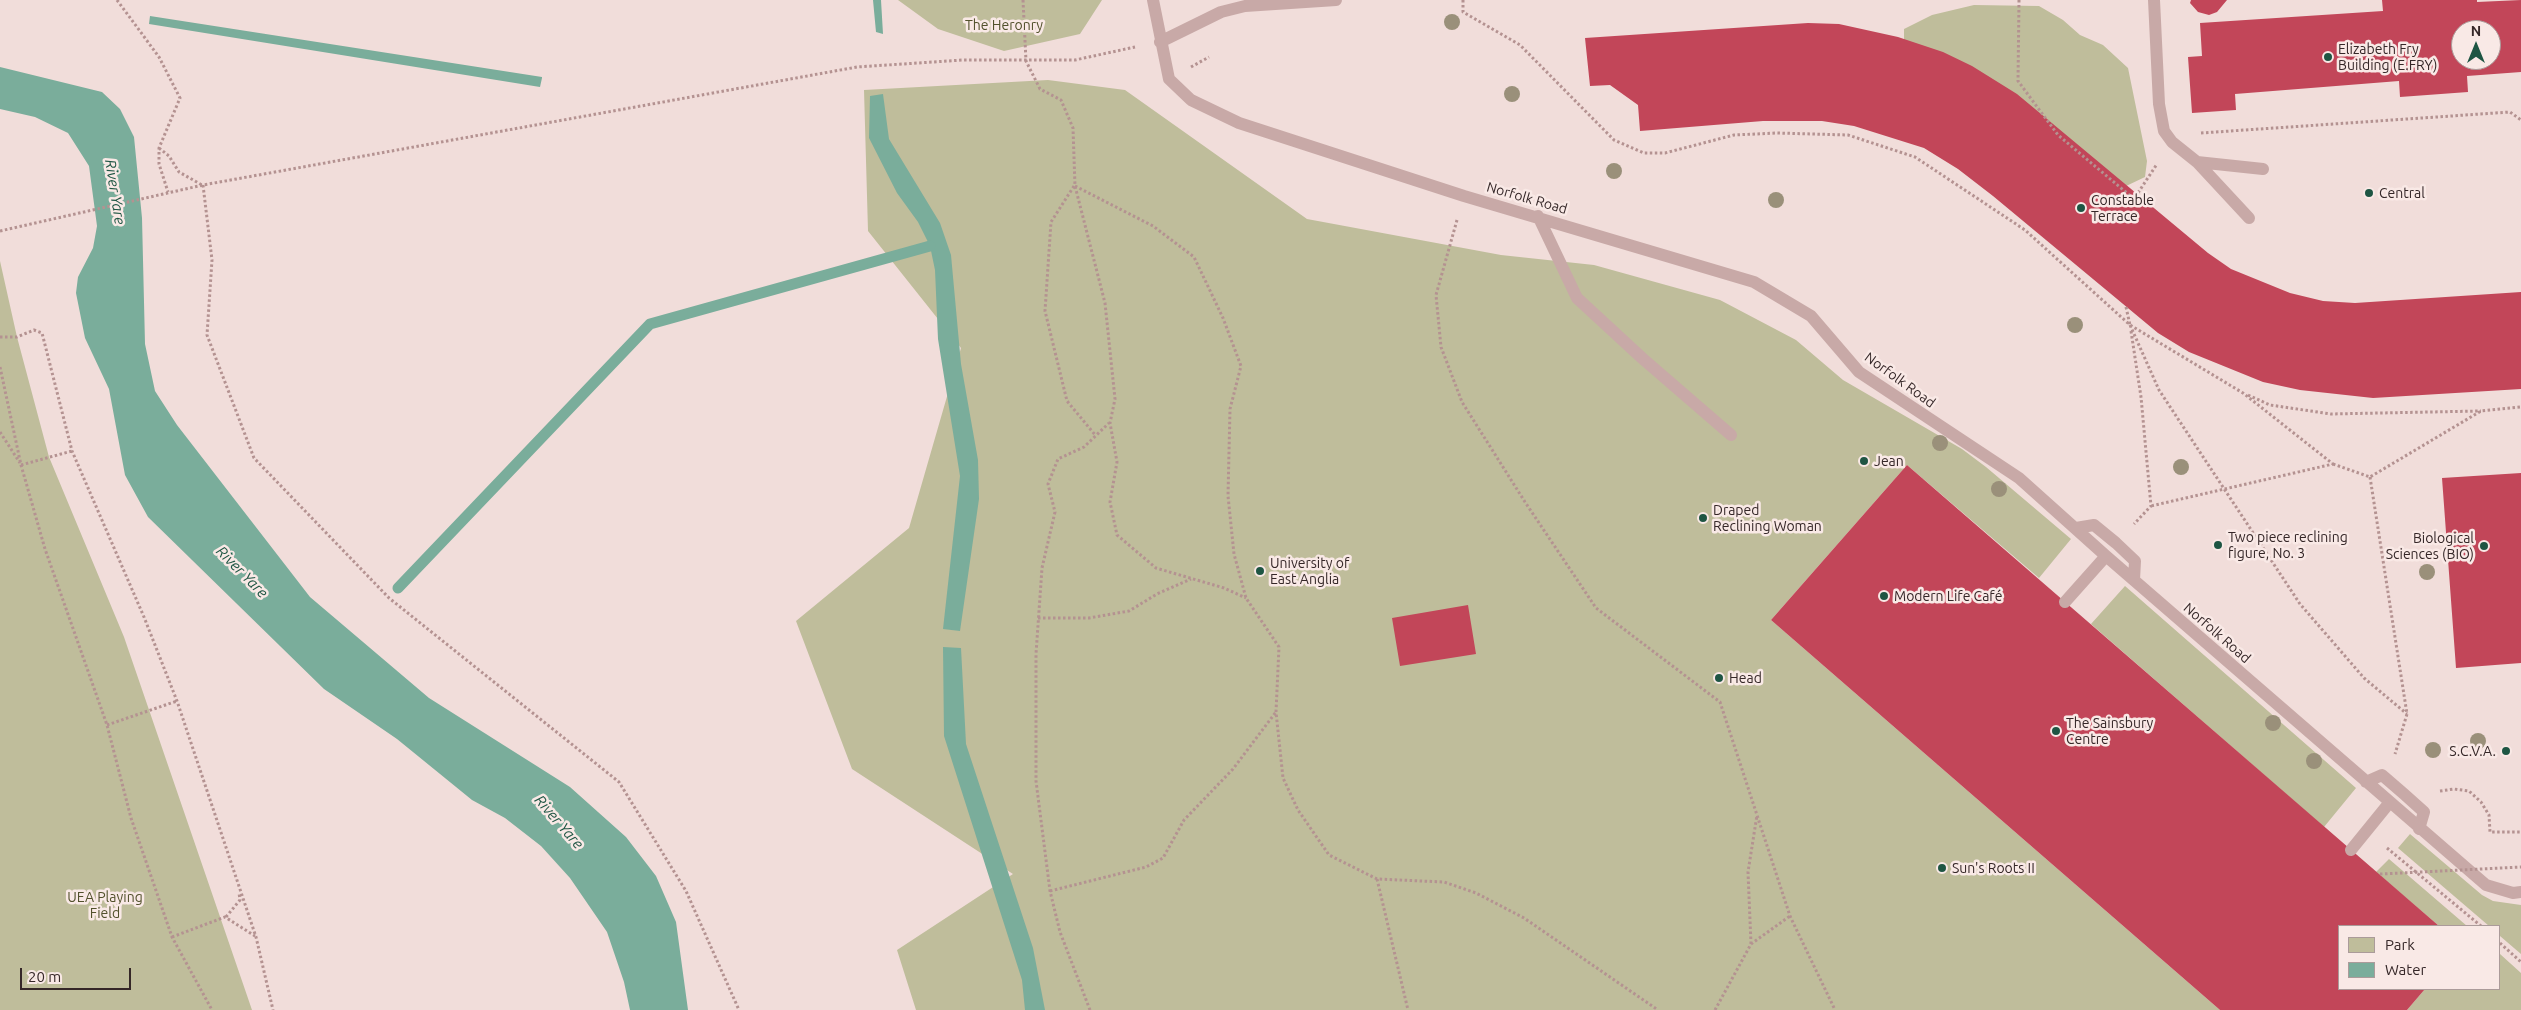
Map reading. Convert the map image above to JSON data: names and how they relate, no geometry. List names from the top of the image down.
{
  "streets": {
    "lane": ["Norfolk Road"]
  },
  "water": ["River Yare"],
  "parks": ["The Heronry", "UEA Playing Field"],
  "places": [
    "Elizabeth Fry Building (E.FRY)",
    "Central",
    "Constable Terrace",
    "Jean",
    "Draped Reclining Woman",
    "Two piece reclining figure, No. 3",
    "Biological Sciences (BIO)",
    "University of East Anglia",
    "Modern Life Café",
    "Head",
    "The Sainsbury Centre",
    "S.C.V.A.",
    "Sun's Roots II"
  ],
  "legend": ["Park", "Water"],
  "scale_bar": "20 m",
  "north": "top"
}
